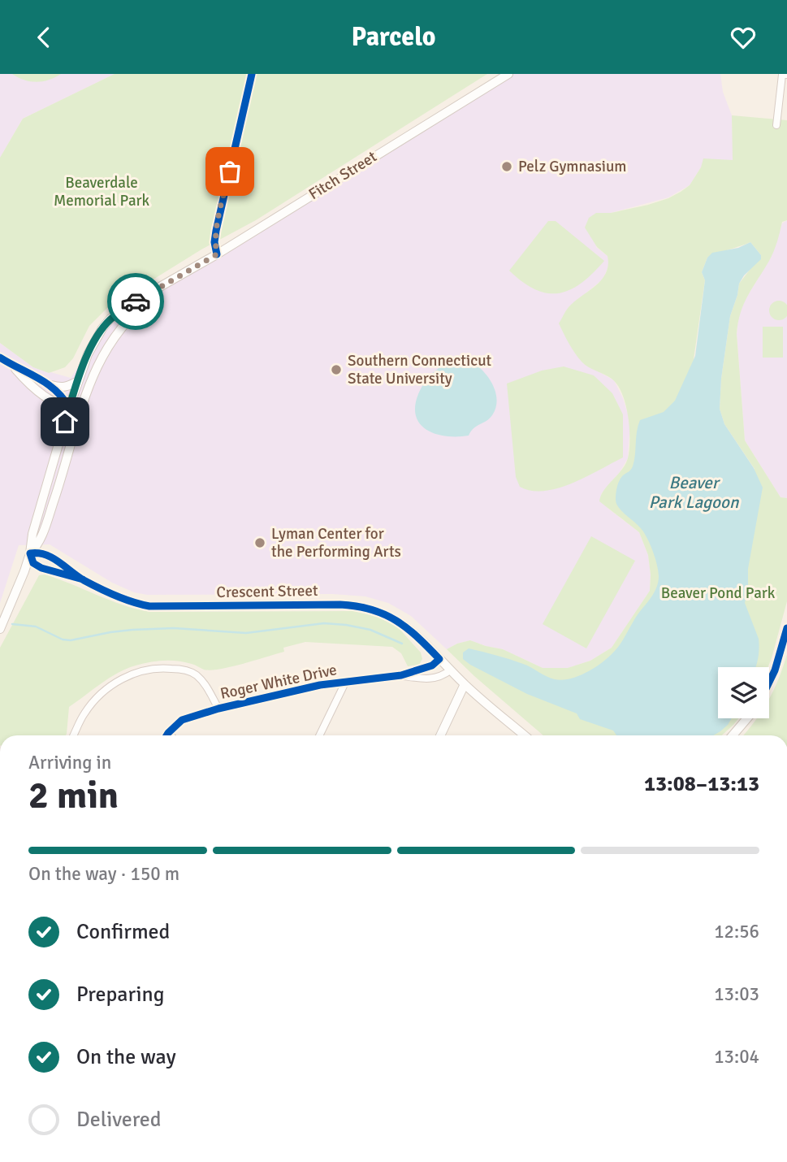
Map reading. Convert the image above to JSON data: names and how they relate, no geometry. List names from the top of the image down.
{
  "streets": {
    "main road": ["Fitch Street", "Crescent Street"],
    "street": ["Roger White Drive"]
  },
  "crossings": [
    ["Fitch Street", "Crescent Street"],
    ["Crescent Street", "Roger White Drive"]
  ],
  "water": ["Beaver Park Lagoon"],
  "parks": ["Beaverdale Memorial Park", "Beaver Pond Park"],
  "places": ["Pelz Gymnasium", "Southern Connecticut State University", "Lyman Center for the Performing Arts"],
  "page": {
    "header": "Parcelo",
    "heading": ["2 min", "Arriving in", "13:08–13:13"],
    "bar": "On the way · 150 m",
    "list": [
      ["Confirmed", "12:56"],
      ["Preparing", "13:03"],
      ["On the way", "13:04"],
      "Delivered"
    ]
  }
}
